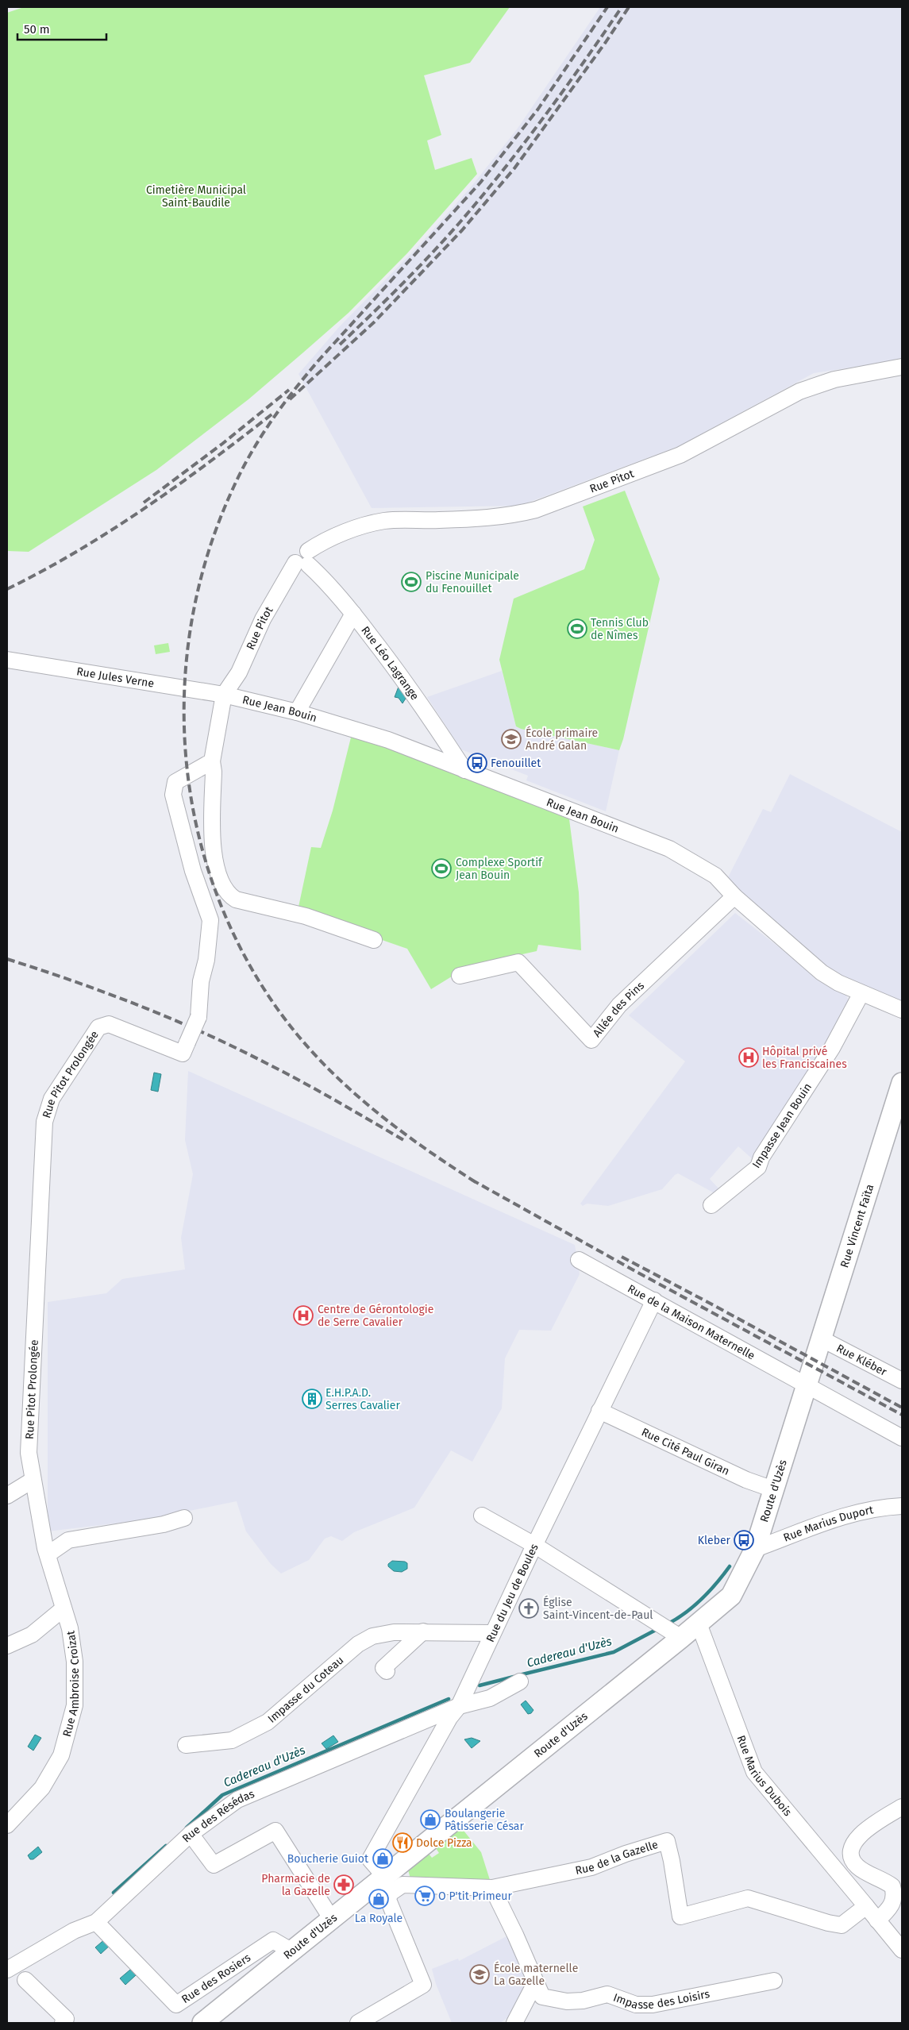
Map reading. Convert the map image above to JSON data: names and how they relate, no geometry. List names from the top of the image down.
{
  "streets": {
    "main road": ["Rue Vincent Faïta", "Route d'Uzès"],
    "street": [
      "Rue Pitot",
      "Rue Léo Lagrange",
      "Rue Jules Verne",
      "Rue Jean Bouin",
      "Allée des Pins",
      "Rue Pitot Prolongée",
      "Impasse Jean Bouin",
      "Rue de la Maison Maternelle",
      "Rue Kléber",
      "Rue Cité Paul Giran",
      "Rue Marius Duport",
      "Rue du Jeu de Boules",
      "Rue Ambroise Croizat",
      "Impasse du Coteau",
      "Rue Marius Dubois",
      "Rue des Résédas",
      "Rue de la Gazelle",
      "Rue des Rosiers",
      "Impasse des Loisirs"
    ]
  },
  "crossings": [
    ["Rue Pitot", "Rue Léo Lagrange"],
    ["Rue Pitot", "Rue Jules Verne"],
    ["Rue Pitot", "Rue Jean Bouin"],
    ["Rue Léo Lagrange", "Rue Jean Bouin"],
    ["Rue Jules Verne", "Rue Jean Bouin"],
    ["Rue Jean Bouin", "Allée des Pins"],
    ["Rue Jean Bouin", "Impasse Jean Bouin"],
    ["Rue Pitot Prolongée", "Rue Ambroise Croizat"],
    ["Rue Vincent Faïta", "Rue de la Maison Maternelle"],
    ["Rue Vincent Faïta", "Rue Kléber"],
    ["Rue Vincent Faïta", "Route d'Uzès"],
    ["Rue de la Maison Maternelle", "Route d'Uzès"],
    ["Rue de la Maison Maternelle", "Rue du Jeu de Boules"],
    ["Rue Cité Paul Giran", "Route d'Uzès"],
    ["Rue Cité Paul Giran", "Rue du Jeu de Boules"],
    ["Route d'Uzès", "Rue Marius Duport"],
    ["Route d'Uzès", "Rue du Jeu de Boules"],
    ["Route d'Uzès", "Rue Marius Dubois"],
    ["Route d'Uzès", "Rue de la Gazelle"],
    ["Route d'Uzès", "Rue des Rosiers"],
    ["Rue du Jeu de Boules", "Impasse du Coteau"],
    ["Rue du Jeu de Boules", "Rue des Résédas"],
    ["Rue du Jeu de Boules", "Rue de la Gazelle"],
    ["Rue Marius Dubois", "Rue de la Gazelle"],
    ["Rue des Résédas", "Rue des Rosiers"],
    ["Rue de la Gazelle", "Impasse des Loisirs"]
  ],
  "water": ["Cadereau d'Uzès"],
  "parks": ["Cimetière Municipal Saint-Baudile"],
  "places": {
    "sports": ["Piscine Municipale du Fenouillet", "Tennis Club de Nîmes", "Complexe Sportif Jean Bouin"],
    "school or university": ["École primaire André Galan", "École maternelle La Gazelle"],
    "bus stop": ["Fenouillet", "Kleber"],
    "hospital": ["Hôpital privé les Franciscaines", "Centre de Gérontologie de Serre Cavalier"],
    "building": ["E.H.P.A.D. Serres Cavalier"],
    "church": ["Église Saint-Vincent-de-Paul"],
    "shop": ["Boulangerie Pâtisserie César", "Boucherie Guiot", "La Royale"],
    "restaurant": ["Dolce Pizza"],
    "pharmacy": ["Pharmacie de la Gazelle"],
    "supermarket": ["O P'tit Primeur"]
  },
  "scale_bar": "50 m"
}
